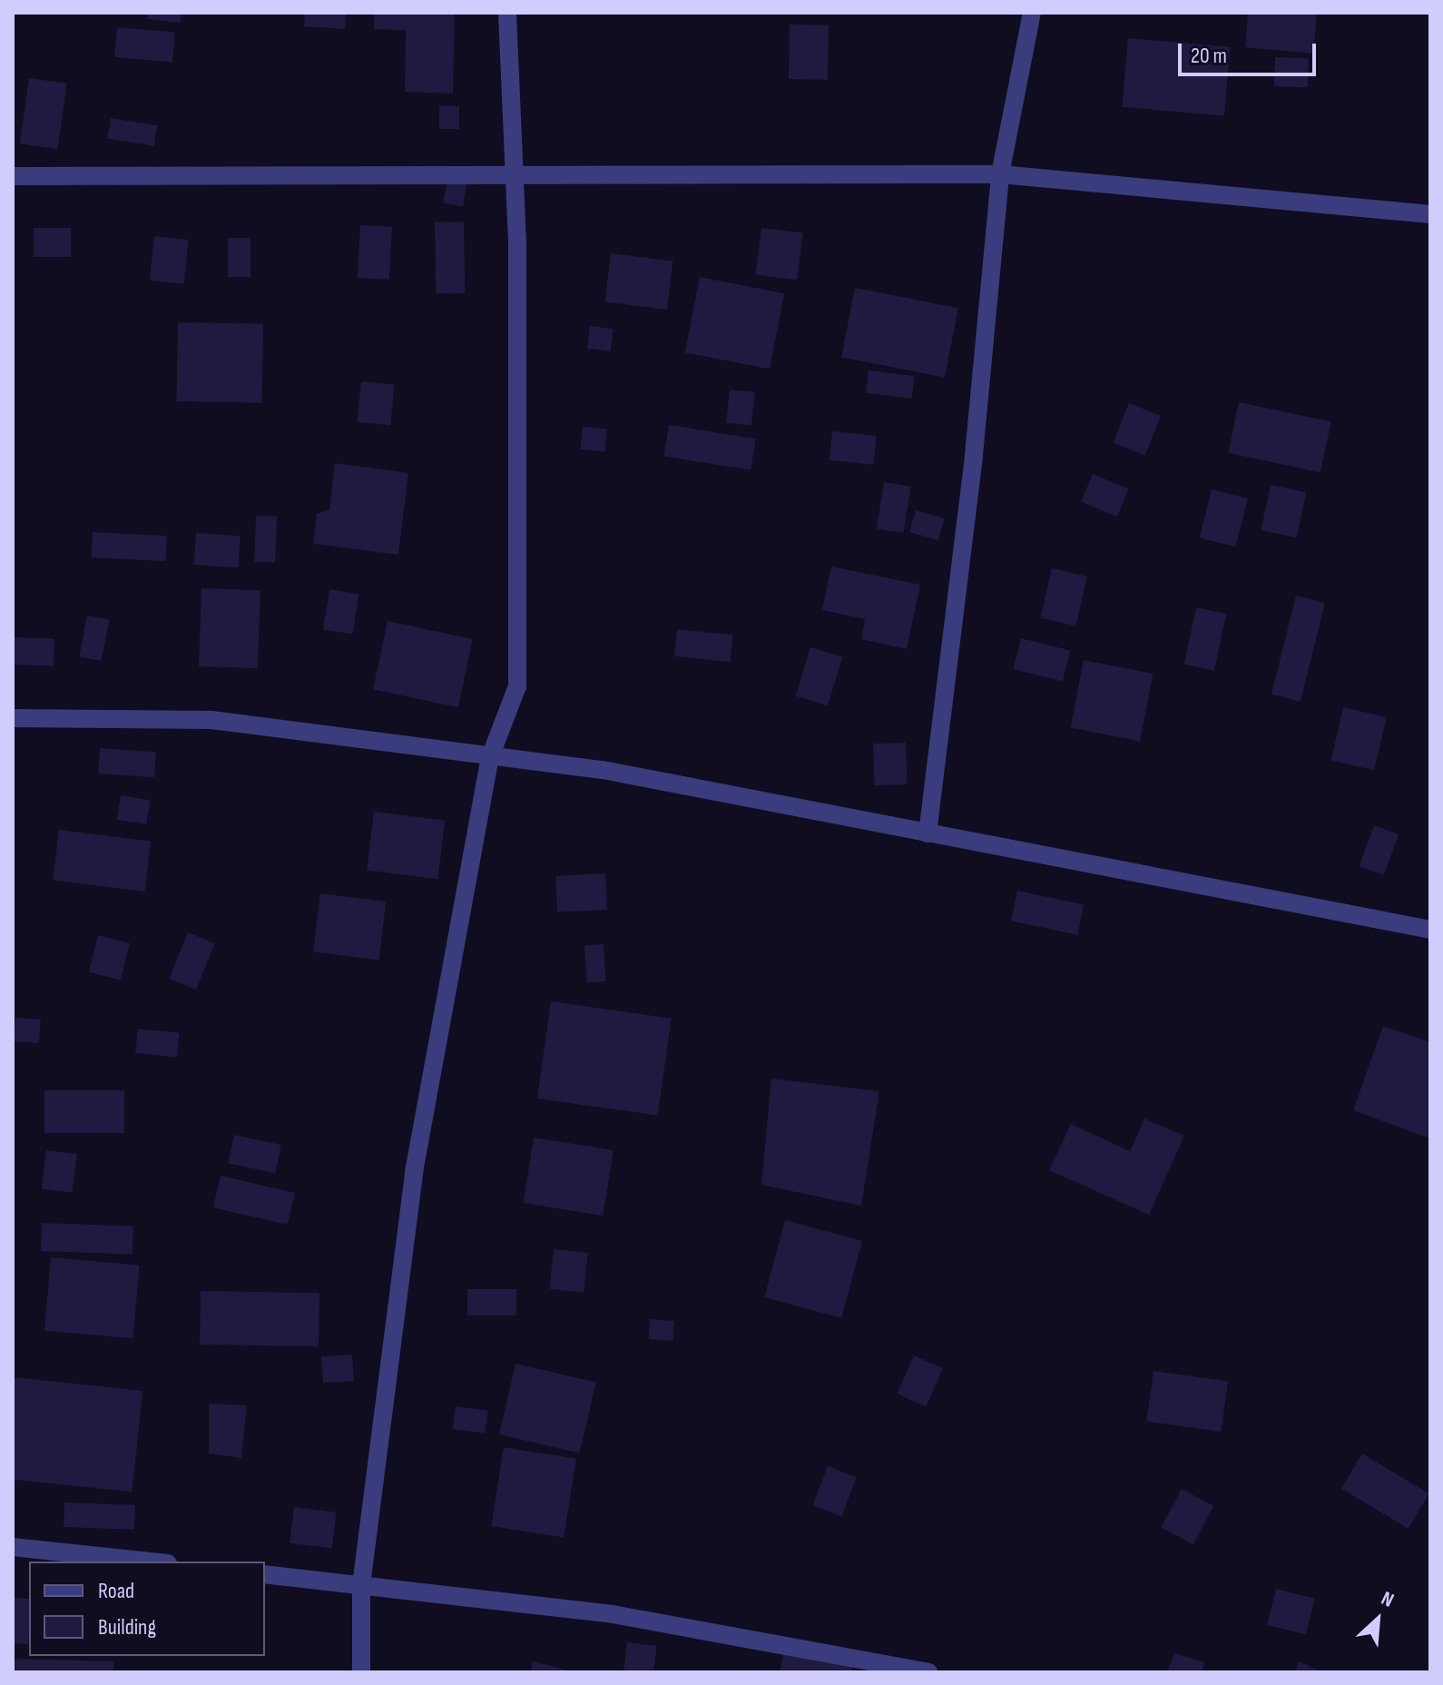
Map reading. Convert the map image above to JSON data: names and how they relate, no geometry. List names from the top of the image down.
{
  "legend": ["Road", "Building"],
  "scale_bar": "20 m",
  "north": "top right"
}
